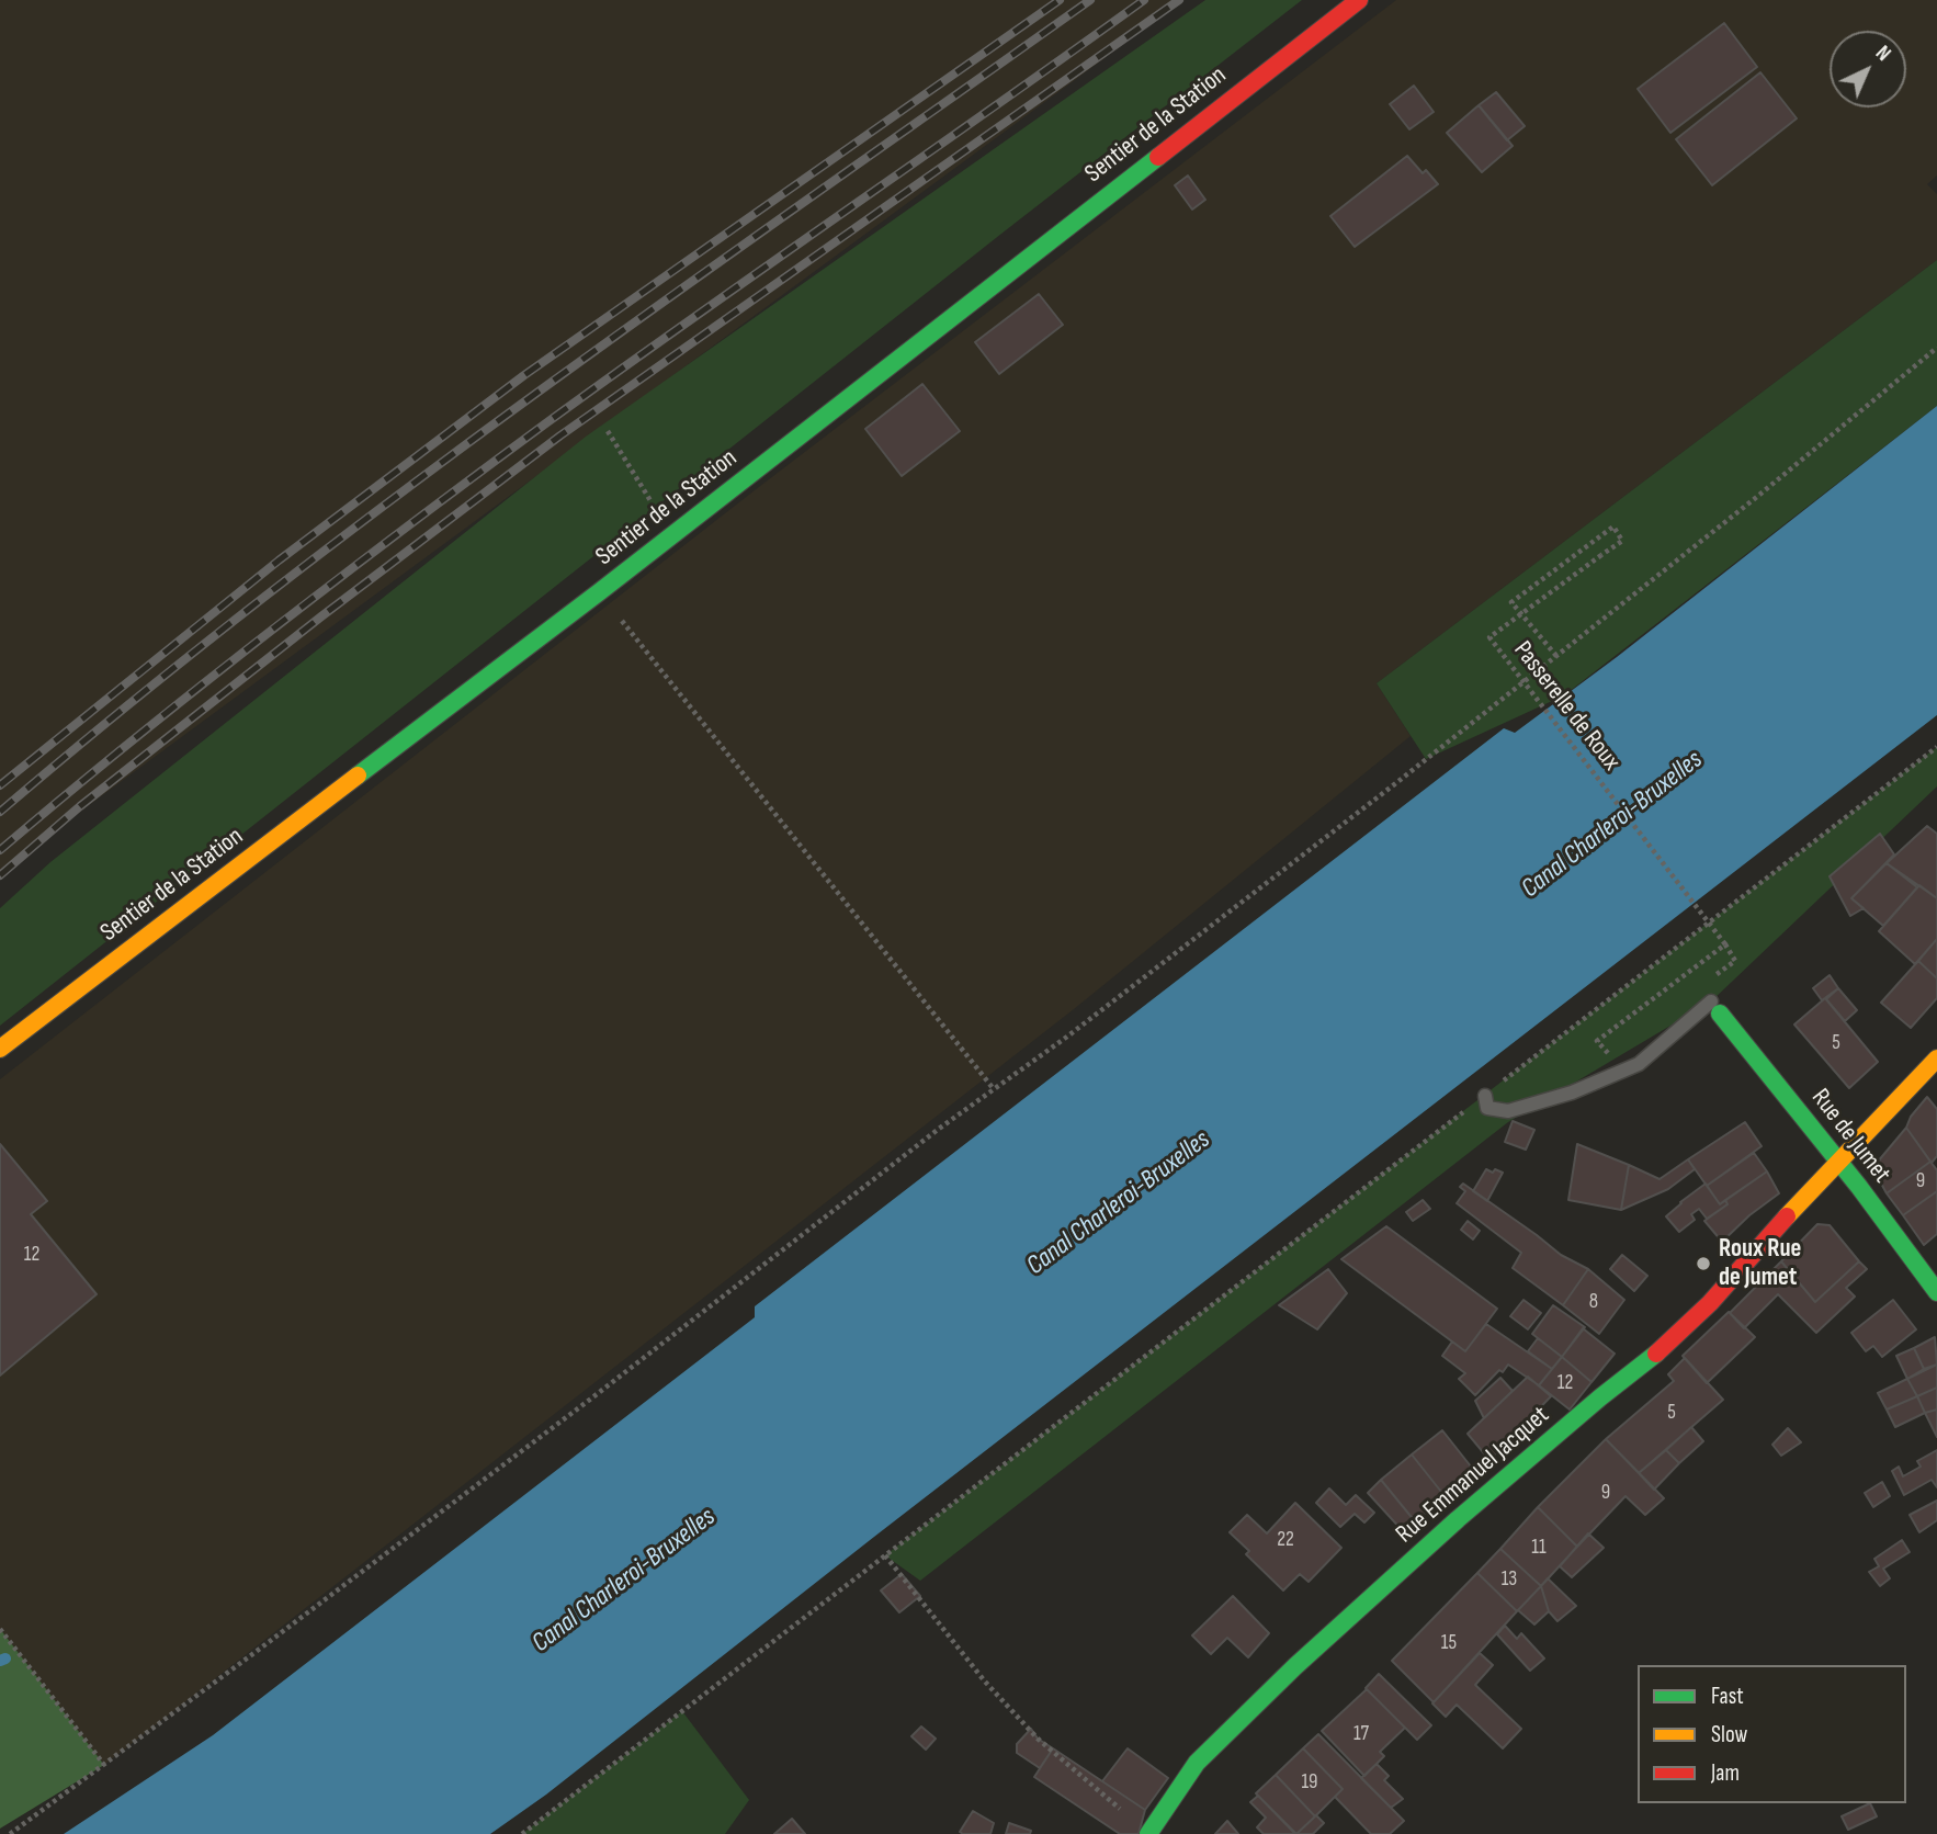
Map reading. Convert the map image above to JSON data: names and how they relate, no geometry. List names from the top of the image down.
{
  "streets": {
    "street": ["Sentier de la Station", "Rue de Jumet", "Rue Emmanuel Jacquet"],
    "path": ["Passerelle de Roux"]
  },
  "crossings": [
    ["Rue de Jumet", "Rue Emmanuel Jacquet"]
  ],
  "water": ["Canal Charleroi-Bruxelles"],
  "places": ["Roux Rue de Jumet"],
  "house_numbers": [
    "5",
    "9",
    "12",
    "8",
    "12",
    "5",
    "9",
    "22",
    "11",
    "13",
    "15",
    "17",
    "19"
  ],
  "legend": ["Fast", "Slow", "Jam"],
  "north": "top right"
}
